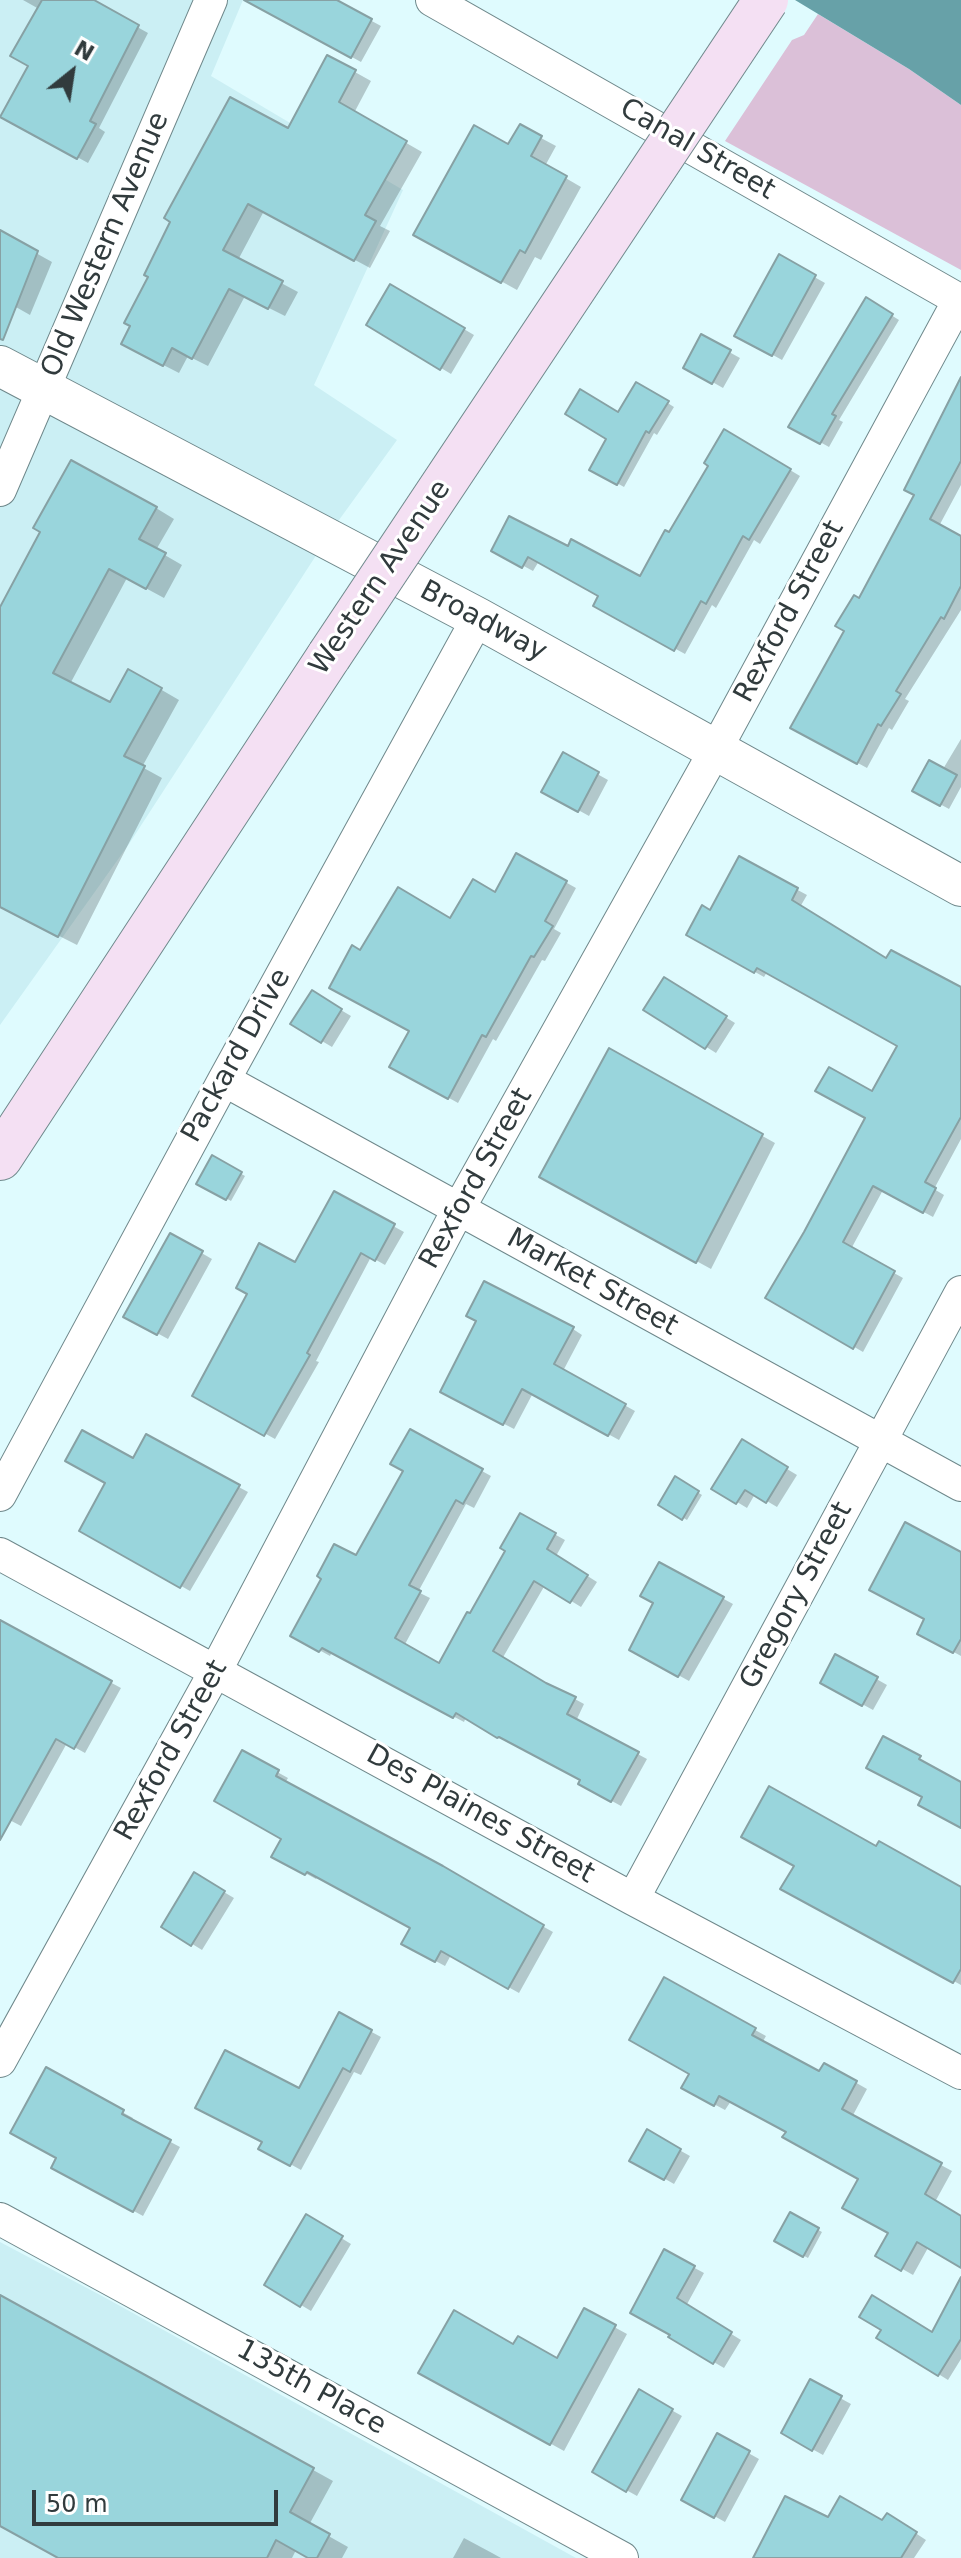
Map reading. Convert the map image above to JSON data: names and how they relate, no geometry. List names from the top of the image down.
{
  "streets": {
    "main road": ["Western Avenue"],
    "street": [
      "Canal Street",
      "Old Western Avenue",
      "Rexford Street",
      "Broadway",
      "Packard Drive",
      "Market Street",
      "Gregory Street",
      "Des Plaines Street",
      "135th Place"
    ]
  },
  "crossings": [
    ["Canal Street", "Rexford Street"],
    ["Old Western Avenue", "Broadway"],
    ["Rexford Street", "Broadway"],
    ["Rexford Street", "Market Street"],
    ["Rexford Street", "Des Plaines Street"],
    ["Broadway", "Packard Drive"],
    ["Packard Drive", "Market Street"],
    ["Market Street", "Gregory Street"],
    ["Gregory Street", "Des Plaines Street"]
  ],
  "scale_bar": "50 m",
  "north": "top right"
}
